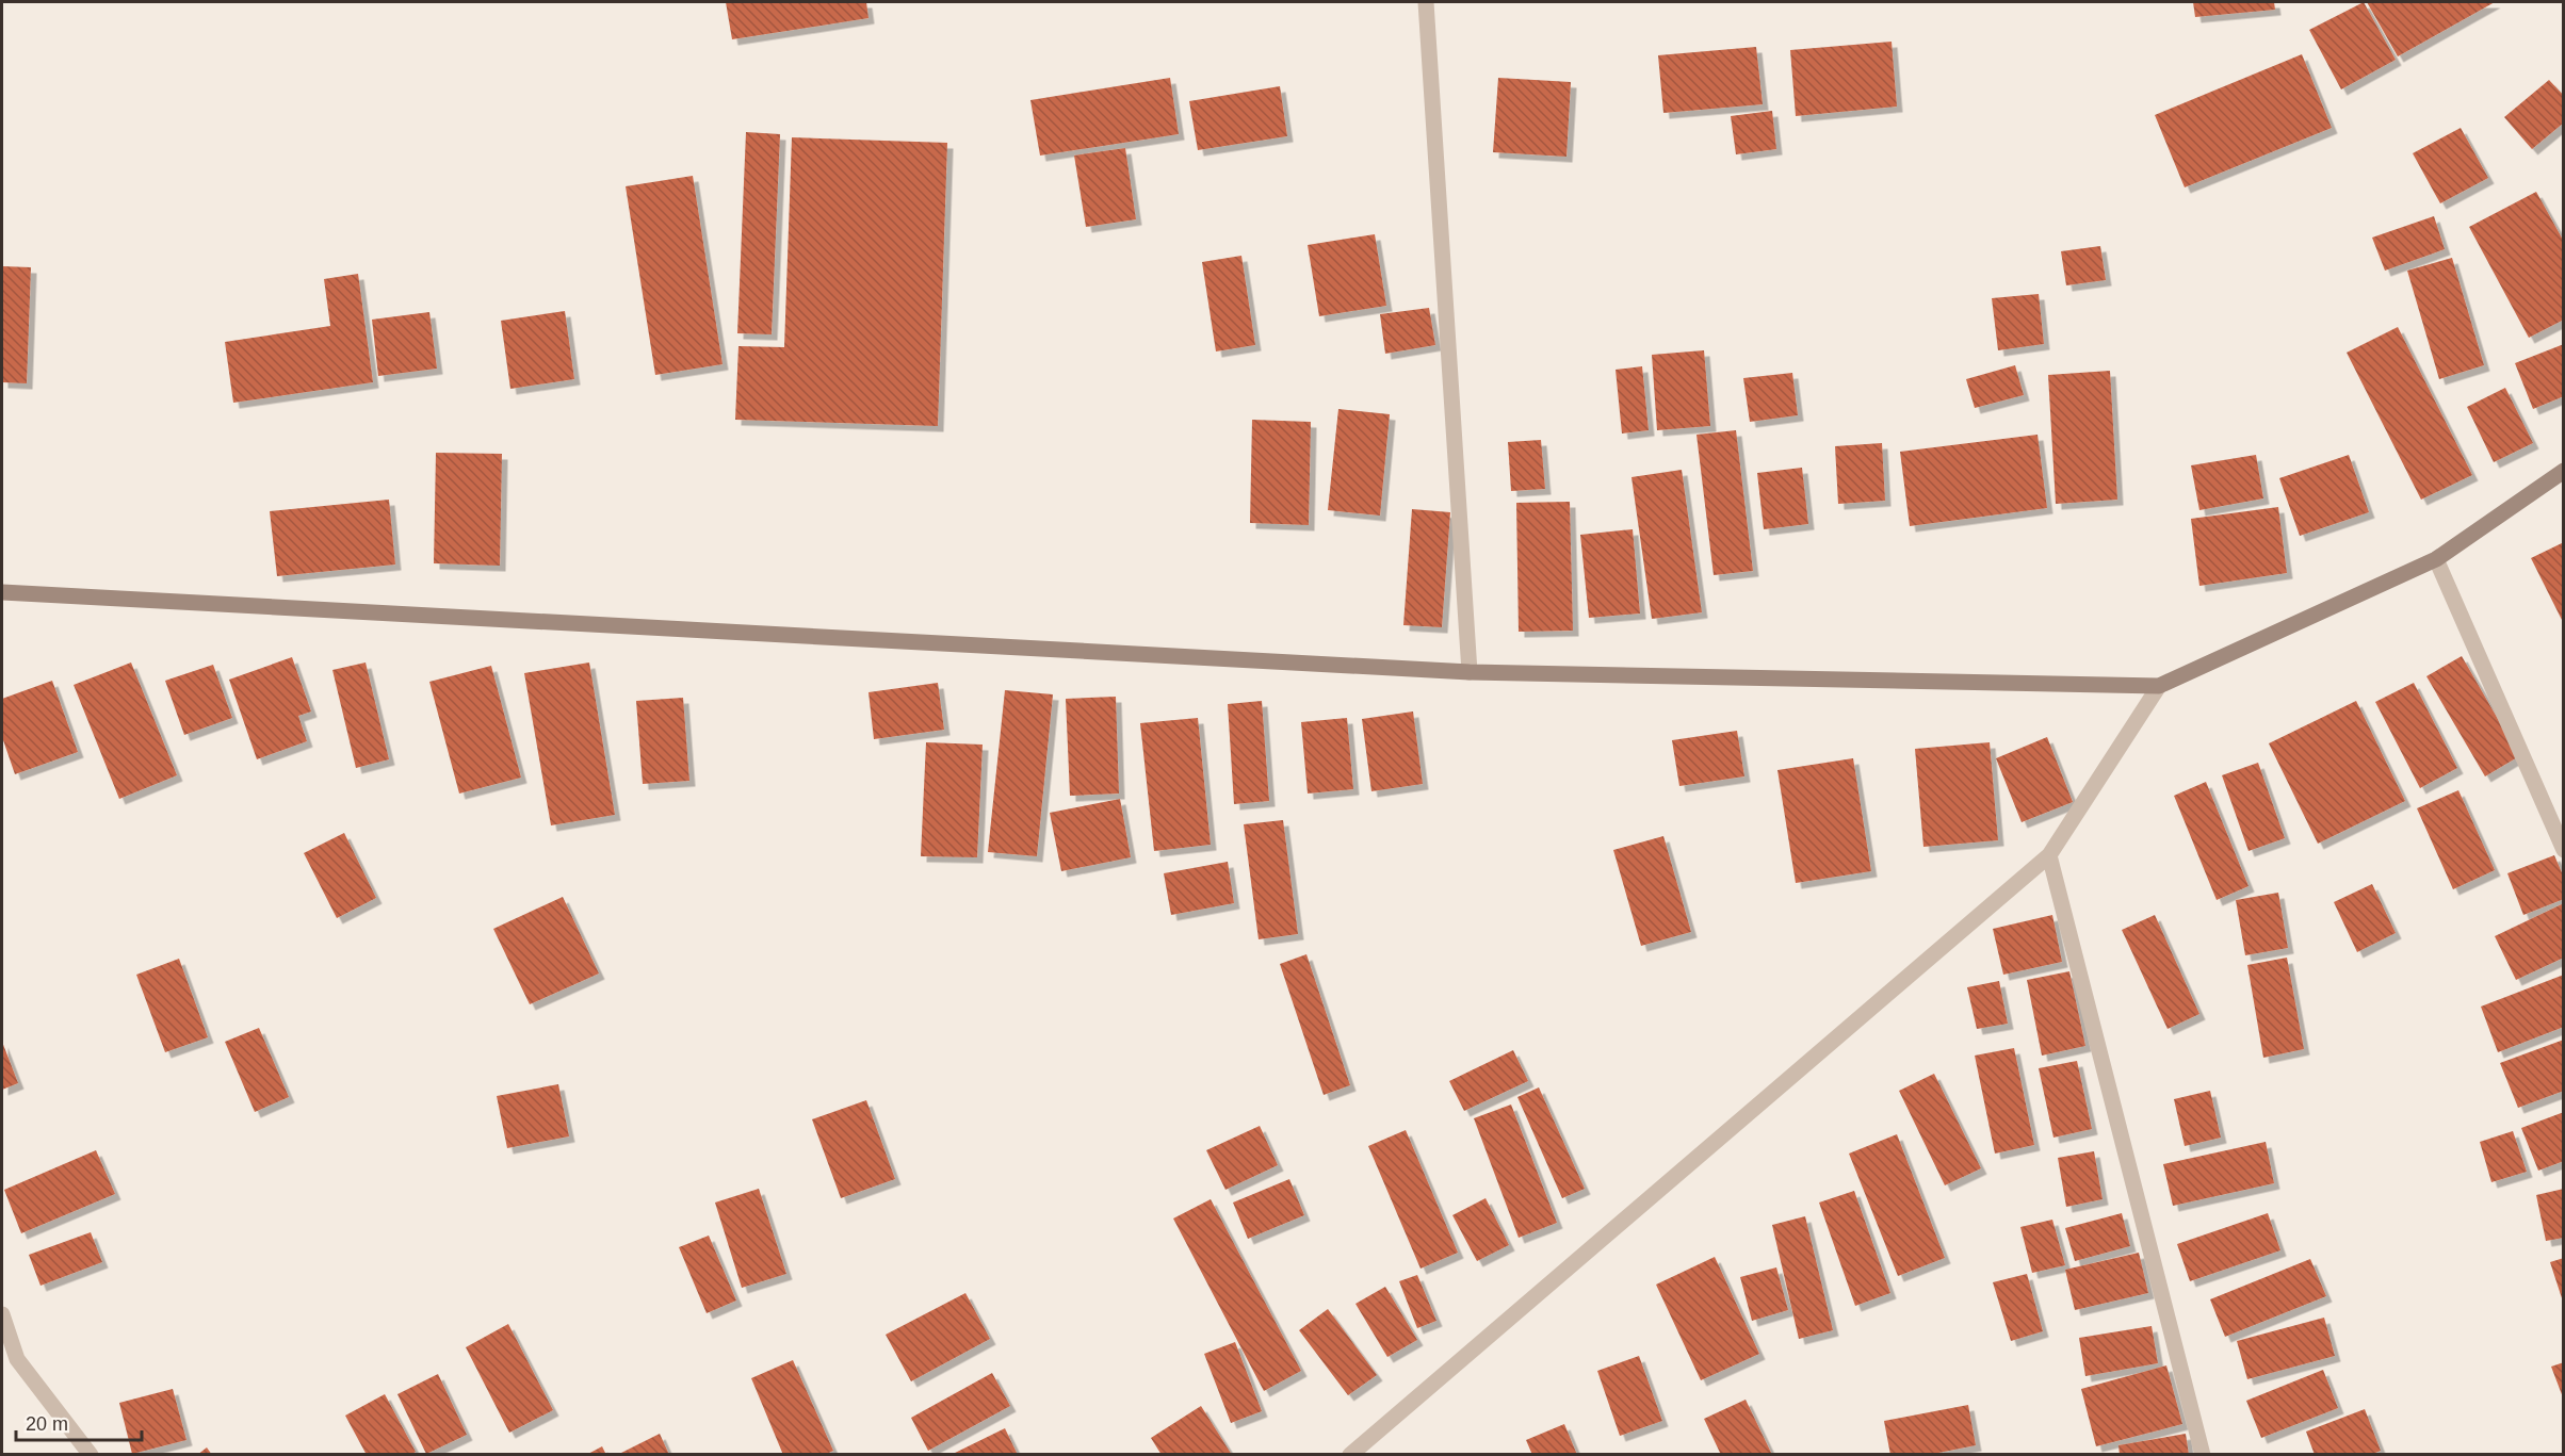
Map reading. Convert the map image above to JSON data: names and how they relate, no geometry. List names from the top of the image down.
{
  "scale_bar": "20 m"
}
